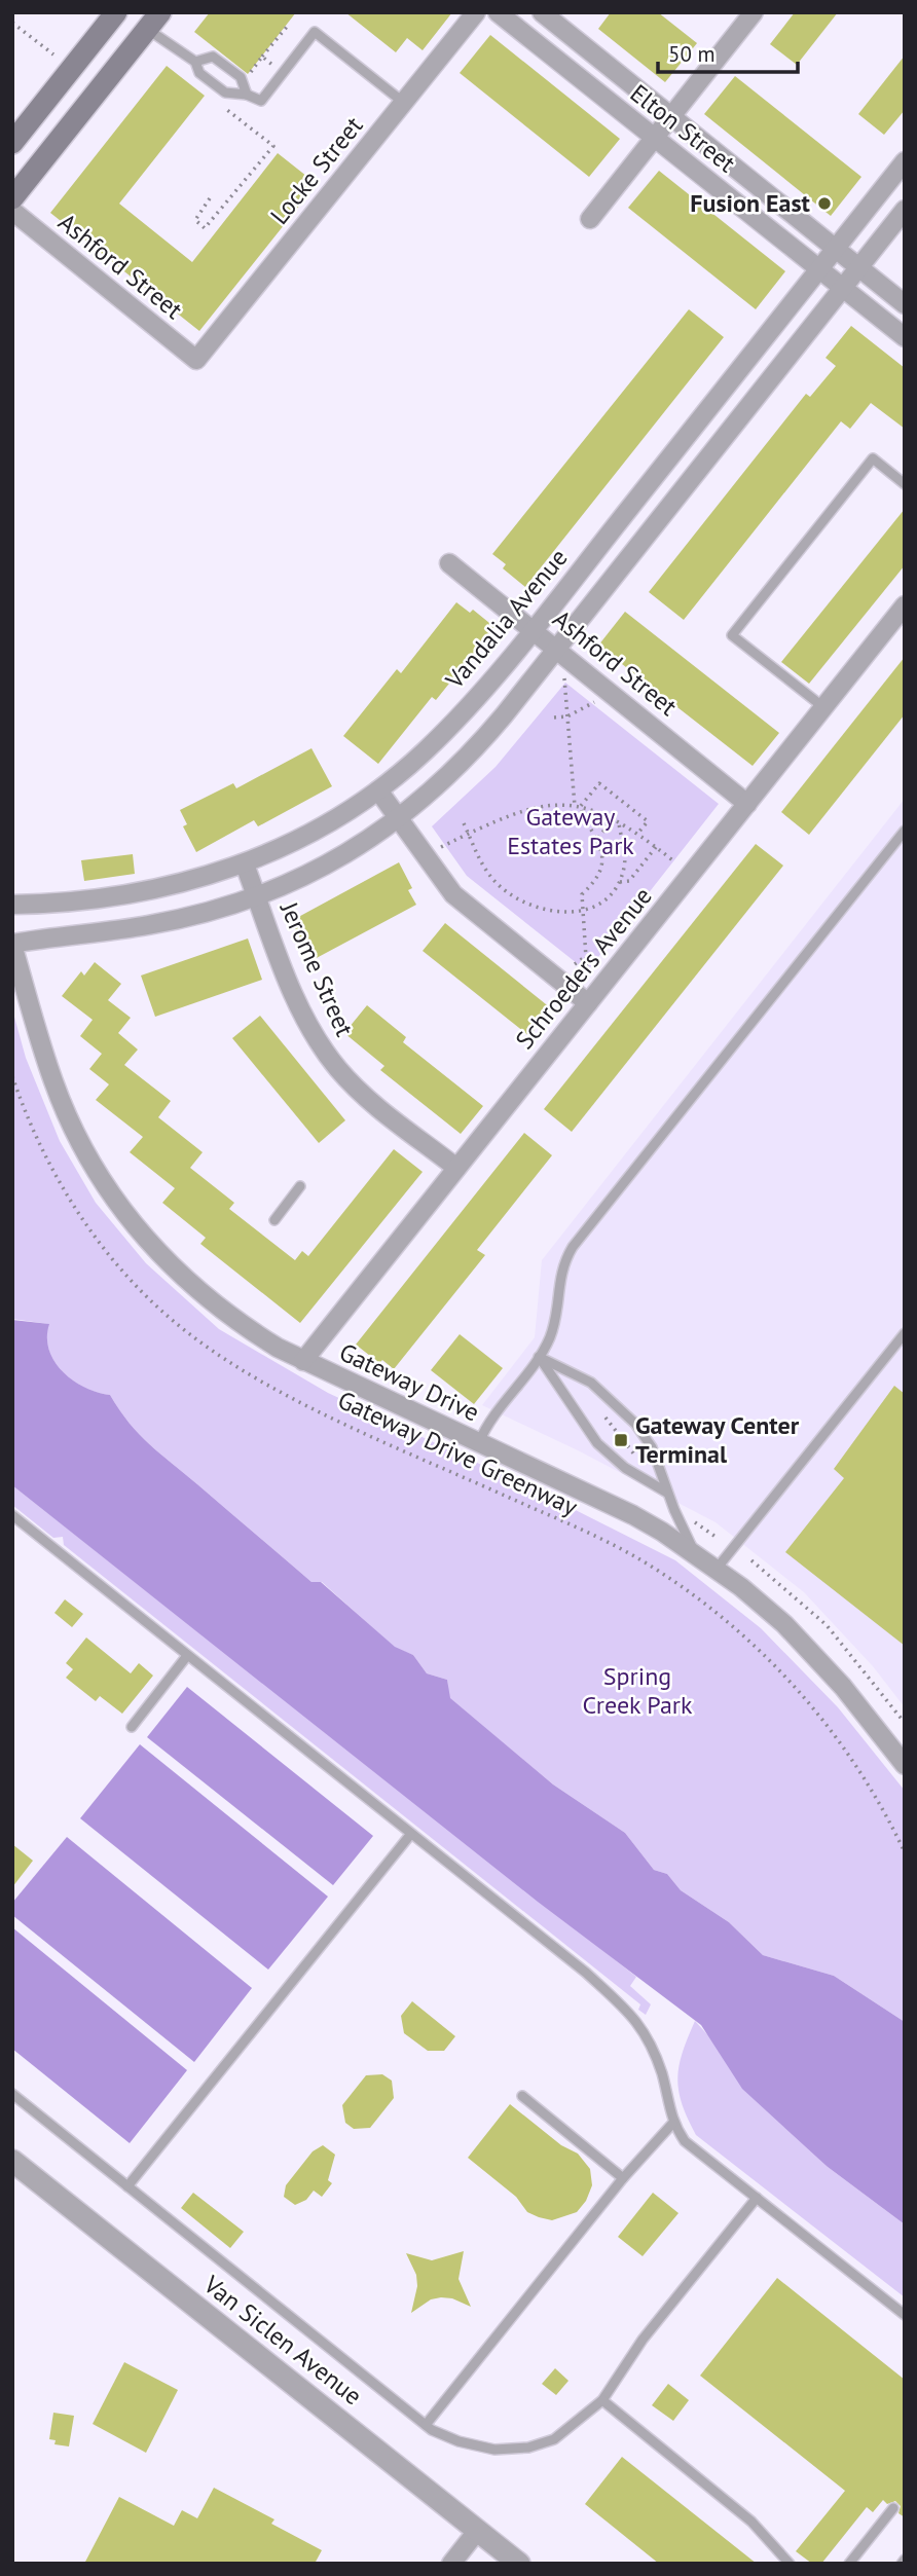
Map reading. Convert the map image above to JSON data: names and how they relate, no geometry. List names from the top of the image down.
{
  "streets": {
    "street": [
      "Elton Street",
      "Locke Street",
      "Ashford Street",
      "Vandalia Avenue",
      "Schroeders Avenue",
      "Jerome Street",
      "Gateway Drive",
      "Van Siclen Avenue"
    ],
    "path": ["Gateway Drive Greenway"]
  },
  "crossings": [
    ["Elton Street", "Vandalia Avenue"],
    ["Locke Street", "Ashford Street"],
    ["Ashford Street", "Vandalia Avenue"],
    ["Ashford Street", "Schroeders Avenue"],
    ["Vandalia Avenue", "Jerome Street"],
    ["Schroeders Avenue", "Jerome Street"],
    ["Schroeders Avenue", "Gateway Drive"]
  ],
  "parks": ["Gateway Estates Park", "Spring Creek Park"],
  "places": {
    "other": ["Fusion East"],
    "transit": ["Gateway Center Terminal"]
  },
  "scale_bar": "50 m"
}
